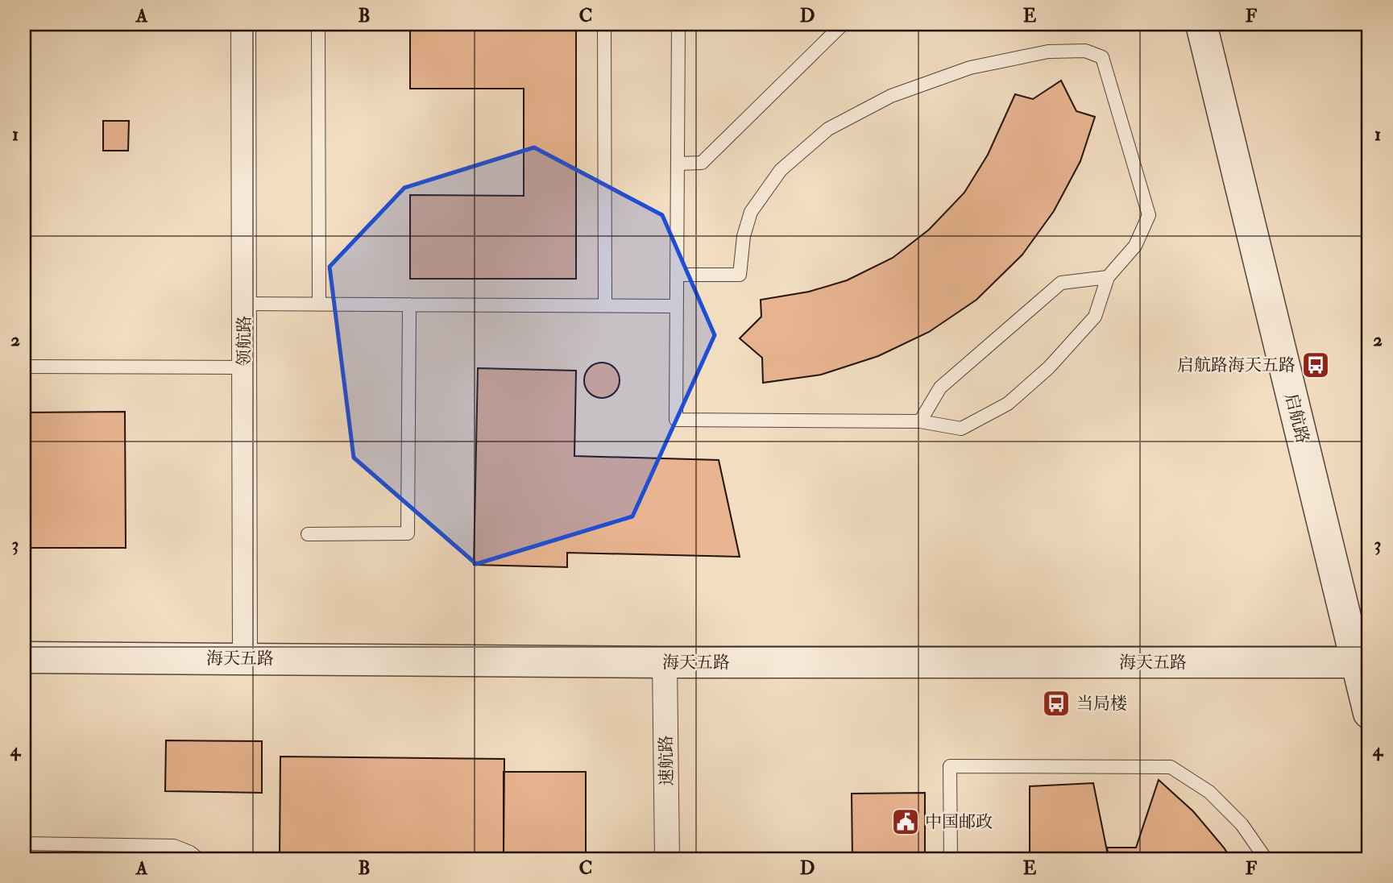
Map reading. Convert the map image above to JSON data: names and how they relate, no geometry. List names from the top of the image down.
{
  "streets": {
    "street": [
      "领航路",
      "启航路",
      "海天五路",
      "速航路"
    ]
  },
  "crossings": [
    ["领航路", "海天五路"],
    ["启航路", "海天五路"],
    ["海天五路", "速航路"]
  ],
  "places": {
    "bus stop": ["启航路海天五路", "当局楼"],
    "public building": ["中国邮政"]
  },
  "grid": {
    "columns": [
      "A",
      "B",
      "C",
      "D",
      "E",
      "F"
    ],
    "rows": [
      "1",
      "2",
      "3",
      "4"
    ]
  }
}
